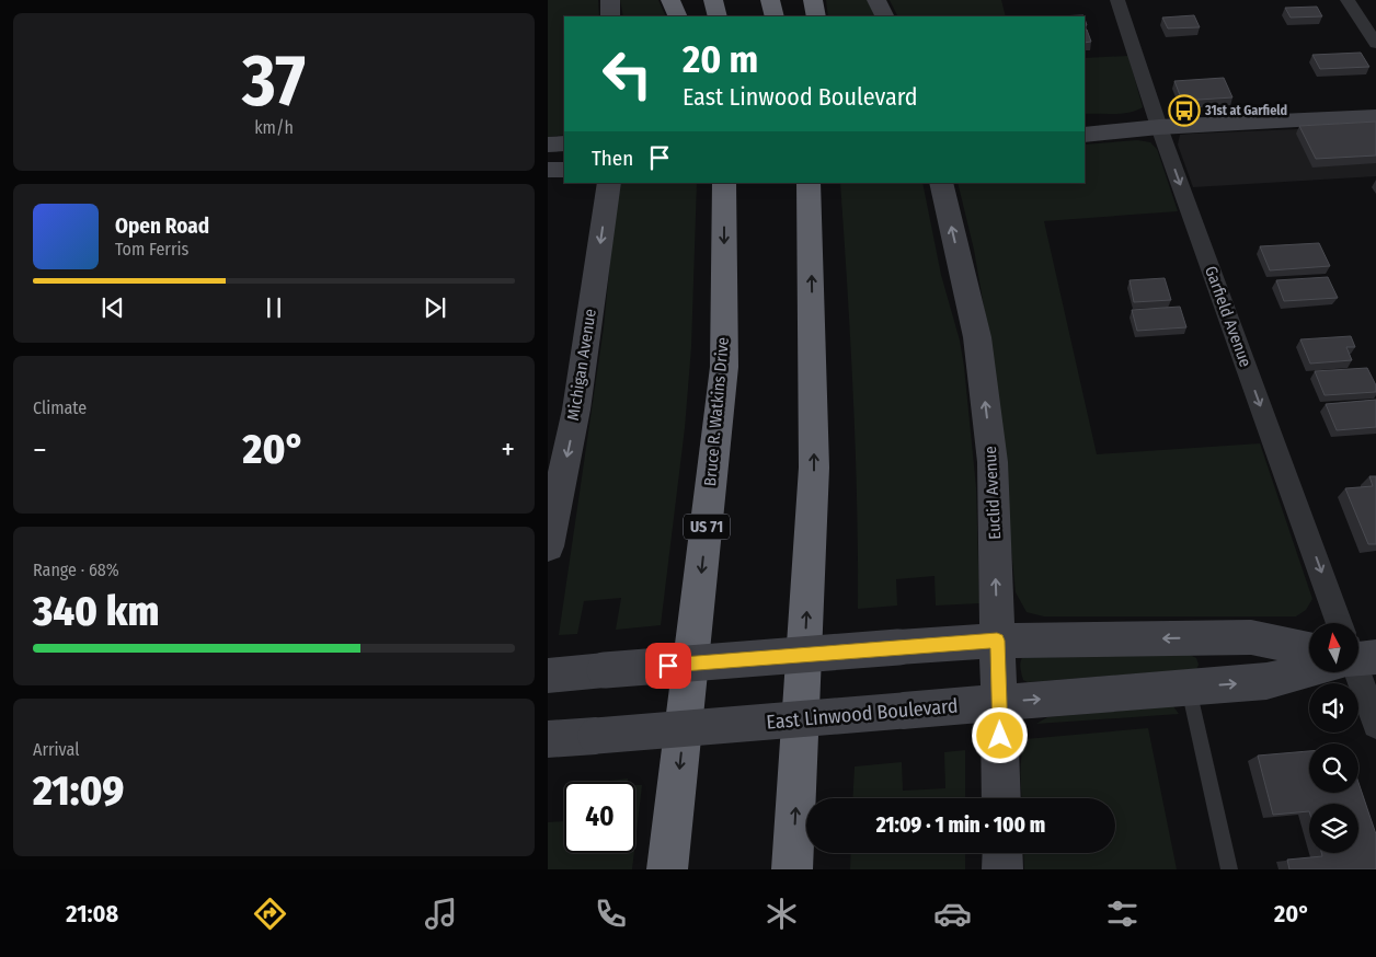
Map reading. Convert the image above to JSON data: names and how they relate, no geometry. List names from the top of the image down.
{
  "streets": {
    "highway": ["Bruce R. Watkins Drive", "US 71"],
    "main road": ["Michigan Avenue", "Euclid Avenue", "East Linwood Boulevard"],
    "street": ["Garfield Avenue"]
  },
  "crossings": [
    ["Euclid Avenue", "East Linwood Boulevard"]
  ],
  "one_way": ["Garfield Avenue", "Michigan Avenue", "Euclid Avenue"],
  "places": {
    "bus stop": ["31st at Garfield"]
  },
  "north": "top",
  "page": {
    "tile": [
      ["37", "km/h"],
      "Climate",
      ["Range · 68%", "340 km"],
      ["Arrival", "21:09"]
    ],
    "turn": ["20 m", "East Linwood Boulevard"],
    "then": "Then",
    "song": ["Open Road", "Tom Ferris"],
    "heat": ["−", "20°", "+"],
    "limit": "40",
    "trip": "21:09 · 1 min · 100 m",
    "tabs": ["21:08", "20°"]
  }
}
